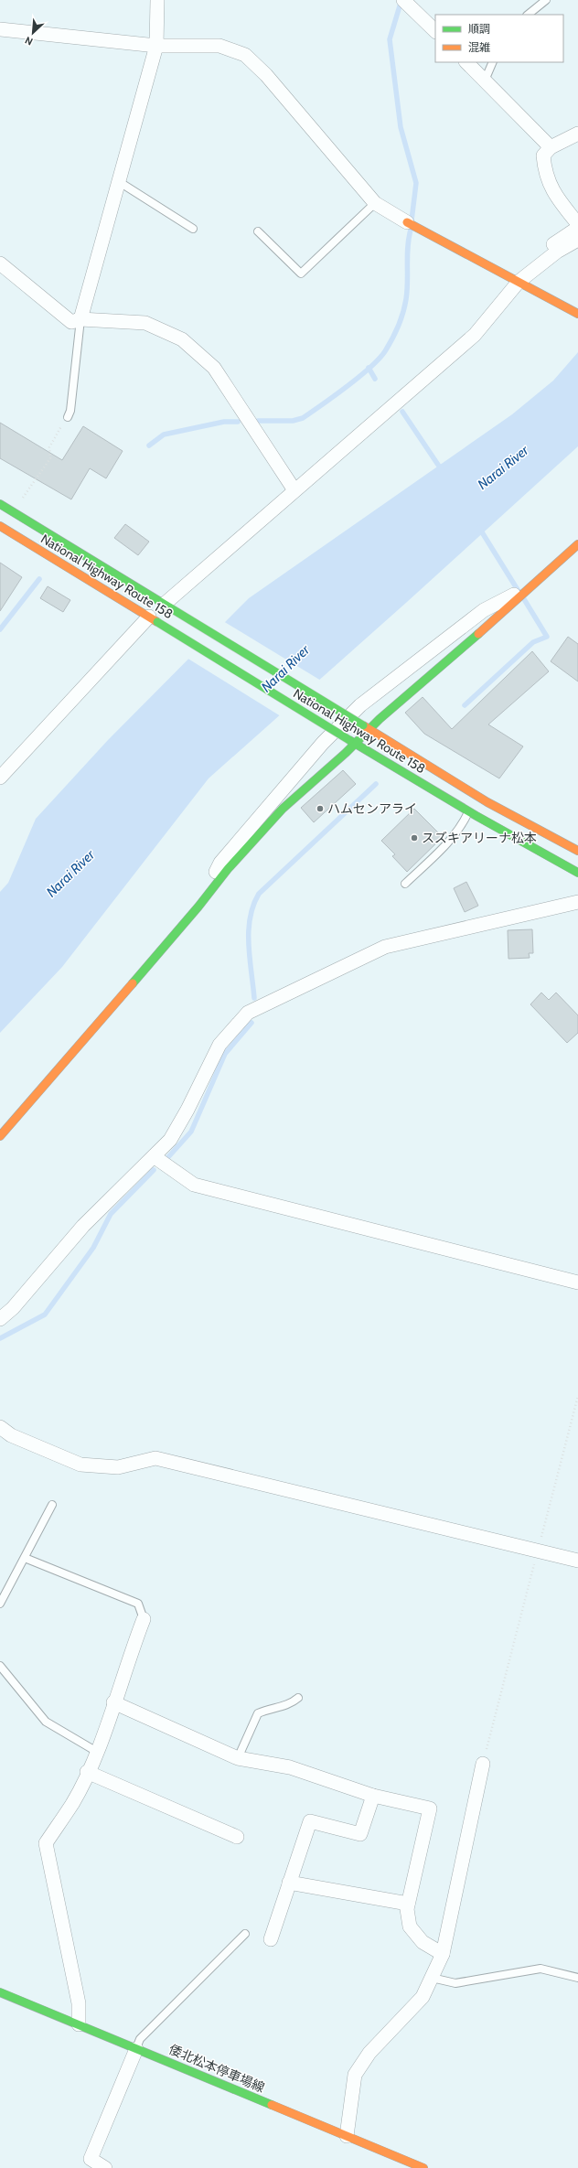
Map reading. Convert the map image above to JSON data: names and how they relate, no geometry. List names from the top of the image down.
{
  "streets": {
    "main road": ["National Highway Route 158", "倭北松本停車場線"]
  },
  "water": ["Narai River"],
  "places": ["ハムセンアライ", "スズキアリーナ松本"],
  "legend": ["順調", "混雑"],
  "north": "bottom left"
}
